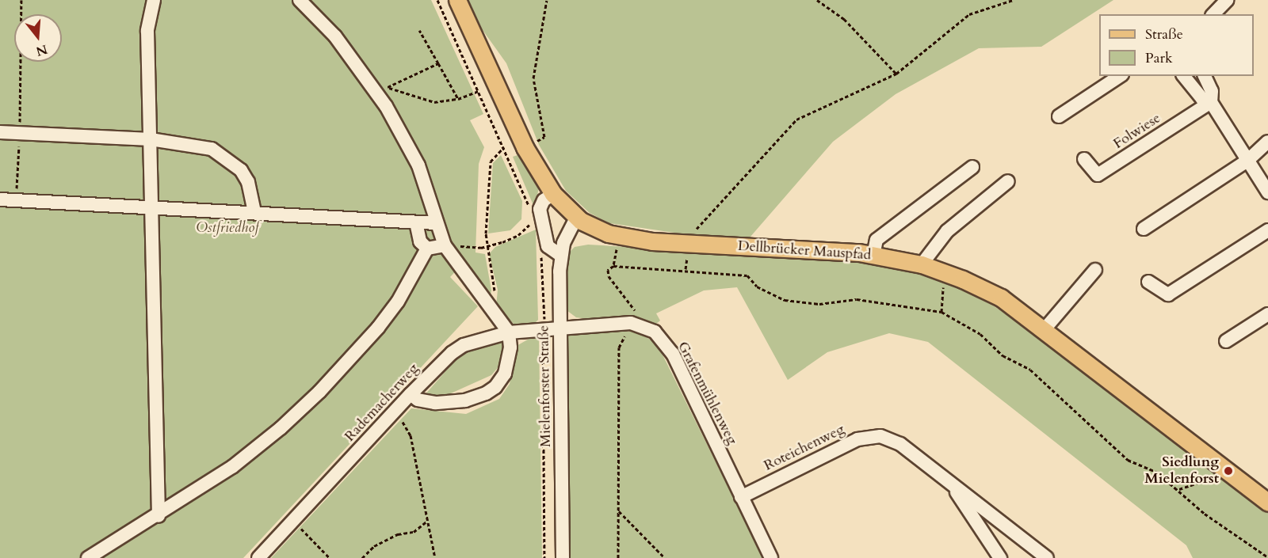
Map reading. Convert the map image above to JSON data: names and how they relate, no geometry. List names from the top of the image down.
{
  "streets": {
    "main road": ["Dellbrücker Mauspfad"],
    "street": [
      "Folwiese",
      "Mielenforster Straße",
      "Grafenmühlenweg",
      "Rademacherweg",
      "Roteichenweg"
    ]
  },
  "crossings": [
    ["Dellbrücker Mauspfad", "Mielenforster Straße"],
    ["Mielenforster Straße", "Rademacherweg"],
    ["Grafenmühlenweg", "Roteichenweg"]
  ],
  "parks": ["Ostfriedhof"],
  "places": ["Siedlung Mielenforst"],
  "legend": ["Straße", "Park"],
  "north": "bottom"
}
